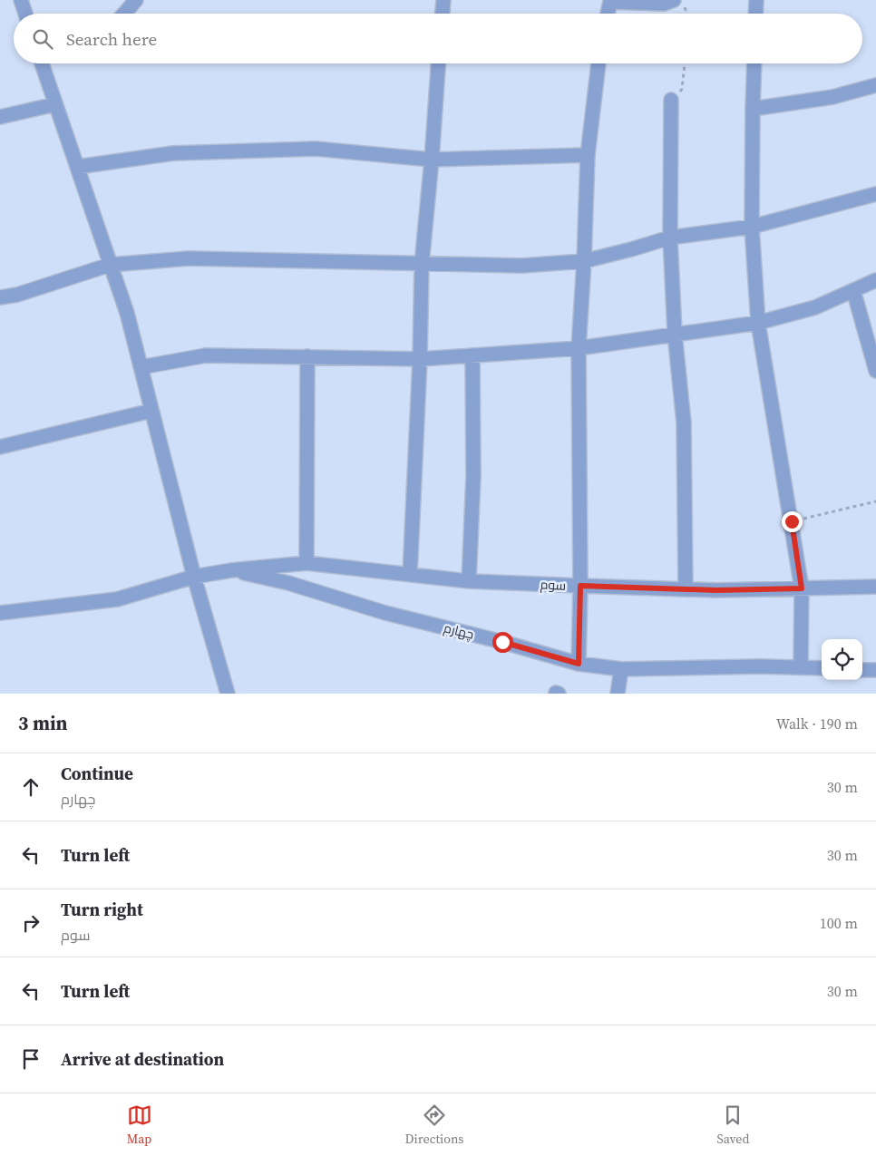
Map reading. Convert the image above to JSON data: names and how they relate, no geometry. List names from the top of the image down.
{
  "streets": {
    "street": ["سوم", "چهارم"]
  },
  "crossings": [
    ["سوم", "چهارم"]
  ],
  "page": {
    "search": "Search here",
    "heading": ["3 min", "Walk · 190 m"],
    "list": [
      ["Continue", "چهارم", "30 m"],
      ["Turn left", "30 m"],
      ["Turn right", "سوم", "100 m"],
      ["Turn left", "30 m"],
      "Arrive at destination"
    ],
    "nav": ["Map", "Directions", "Saved"]
  }
}
